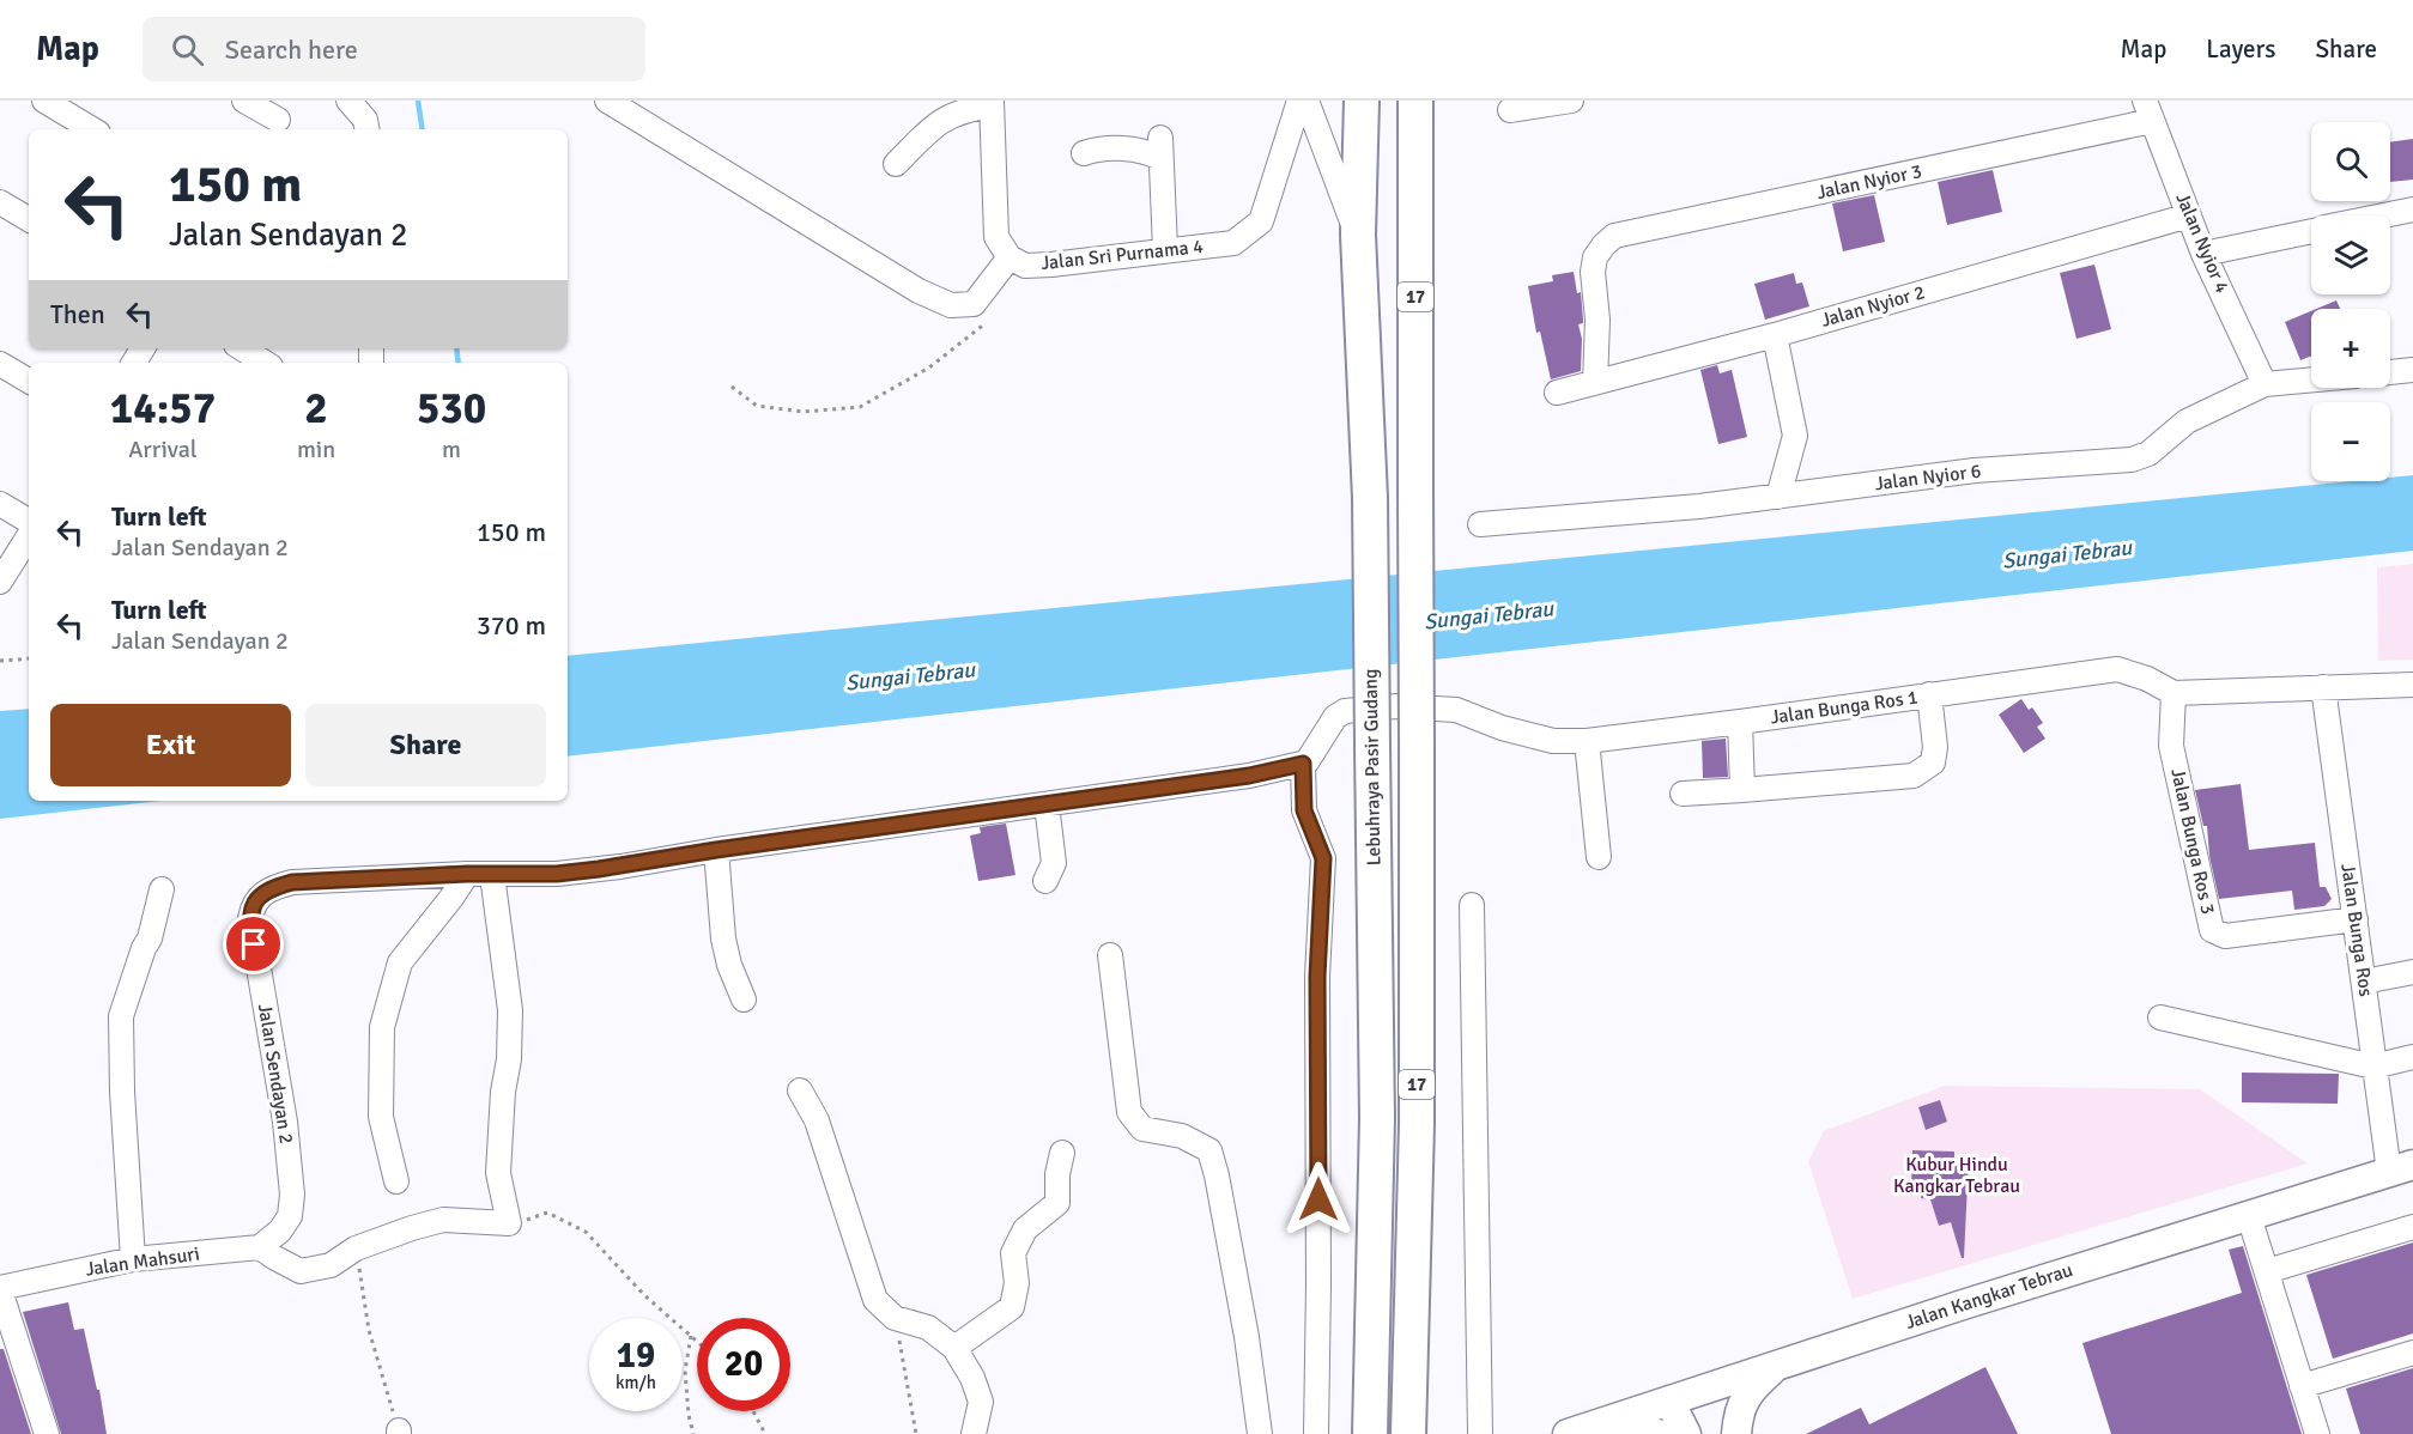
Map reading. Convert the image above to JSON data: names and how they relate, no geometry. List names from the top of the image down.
{
  "streets": {
    "highway": ["17", "Lebuhraya Pasir Gudang"],
    "main road": ["Jalan Kangkar Tebrau"],
    "street": [
      "Jalan Nyior 3",
      "Jalan Nyior 4",
      "Jalan Sri Purnama 4",
      "Jalan Nyior 2",
      "Jalan Nyior 6",
      "Jalan Bunga Ros 1",
      "Jalan Bunga Ros 3",
      "Jalan Bunga Ros",
      "Jalan Sendayan 2",
      "Jalan Mahsuri"
    ]
  },
  "crossings": [
    ["Jalan Nyior 3", "Jalan Nyior 4"],
    ["Jalan Nyior 3", "Jalan Nyior 2"],
    ["Jalan Nyior 4", "Jalan Nyior 2"],
    ["Jalan Nyior 4", "Jalan Nyior 6"],
    ["Jalan Bunga Ros 1", "Jalan Bunga Ros 3"],
    ["Jalan Bunga Ros 1", "Jalan Bunga Ros"],
    ["Jalan Bunga Ros 1", "Jalan Sendayan 2"],
    ["Jalan Bunga Ros 3", "Jalan Bunga Ros"],
    ["Jalan Bunga Ros", "Jalan Kangkar Tebrau"],
    ["Jalan Sendayan 2", "Jalan Mahsuri"]
  ],
  "water": ["Sungai Tebrau"],
  "parks": ["Kubur Hindu Kangkar Tebrau"],
  "page": {
    "header": "Map",
    "search": "Search here",
    "nav": ["Map", "Layers", "Share"],
    "map_buttons": ["+", "−"],
    "turn": ["150 m", "Jalan Sendayan 2"],
    "then": "Then",
    "eta": [
      "14:57",
      "Arrival",
      "2",
      "min",
      "530",
      "m"
    ],
    "list": [
      {
        "name": "Turn left",
        "note": "Jalan Sendayan 2",
        "value": "150 m"
      },
      {
        "name": "Turn left",
        "note": "Jalan Sendayan 2",
        "value": "370 m"
      }
    ],
    "buttons": ["Exit", "Share"],
    "speed": "19 km/h",
    "limit": "20"
  }
}
